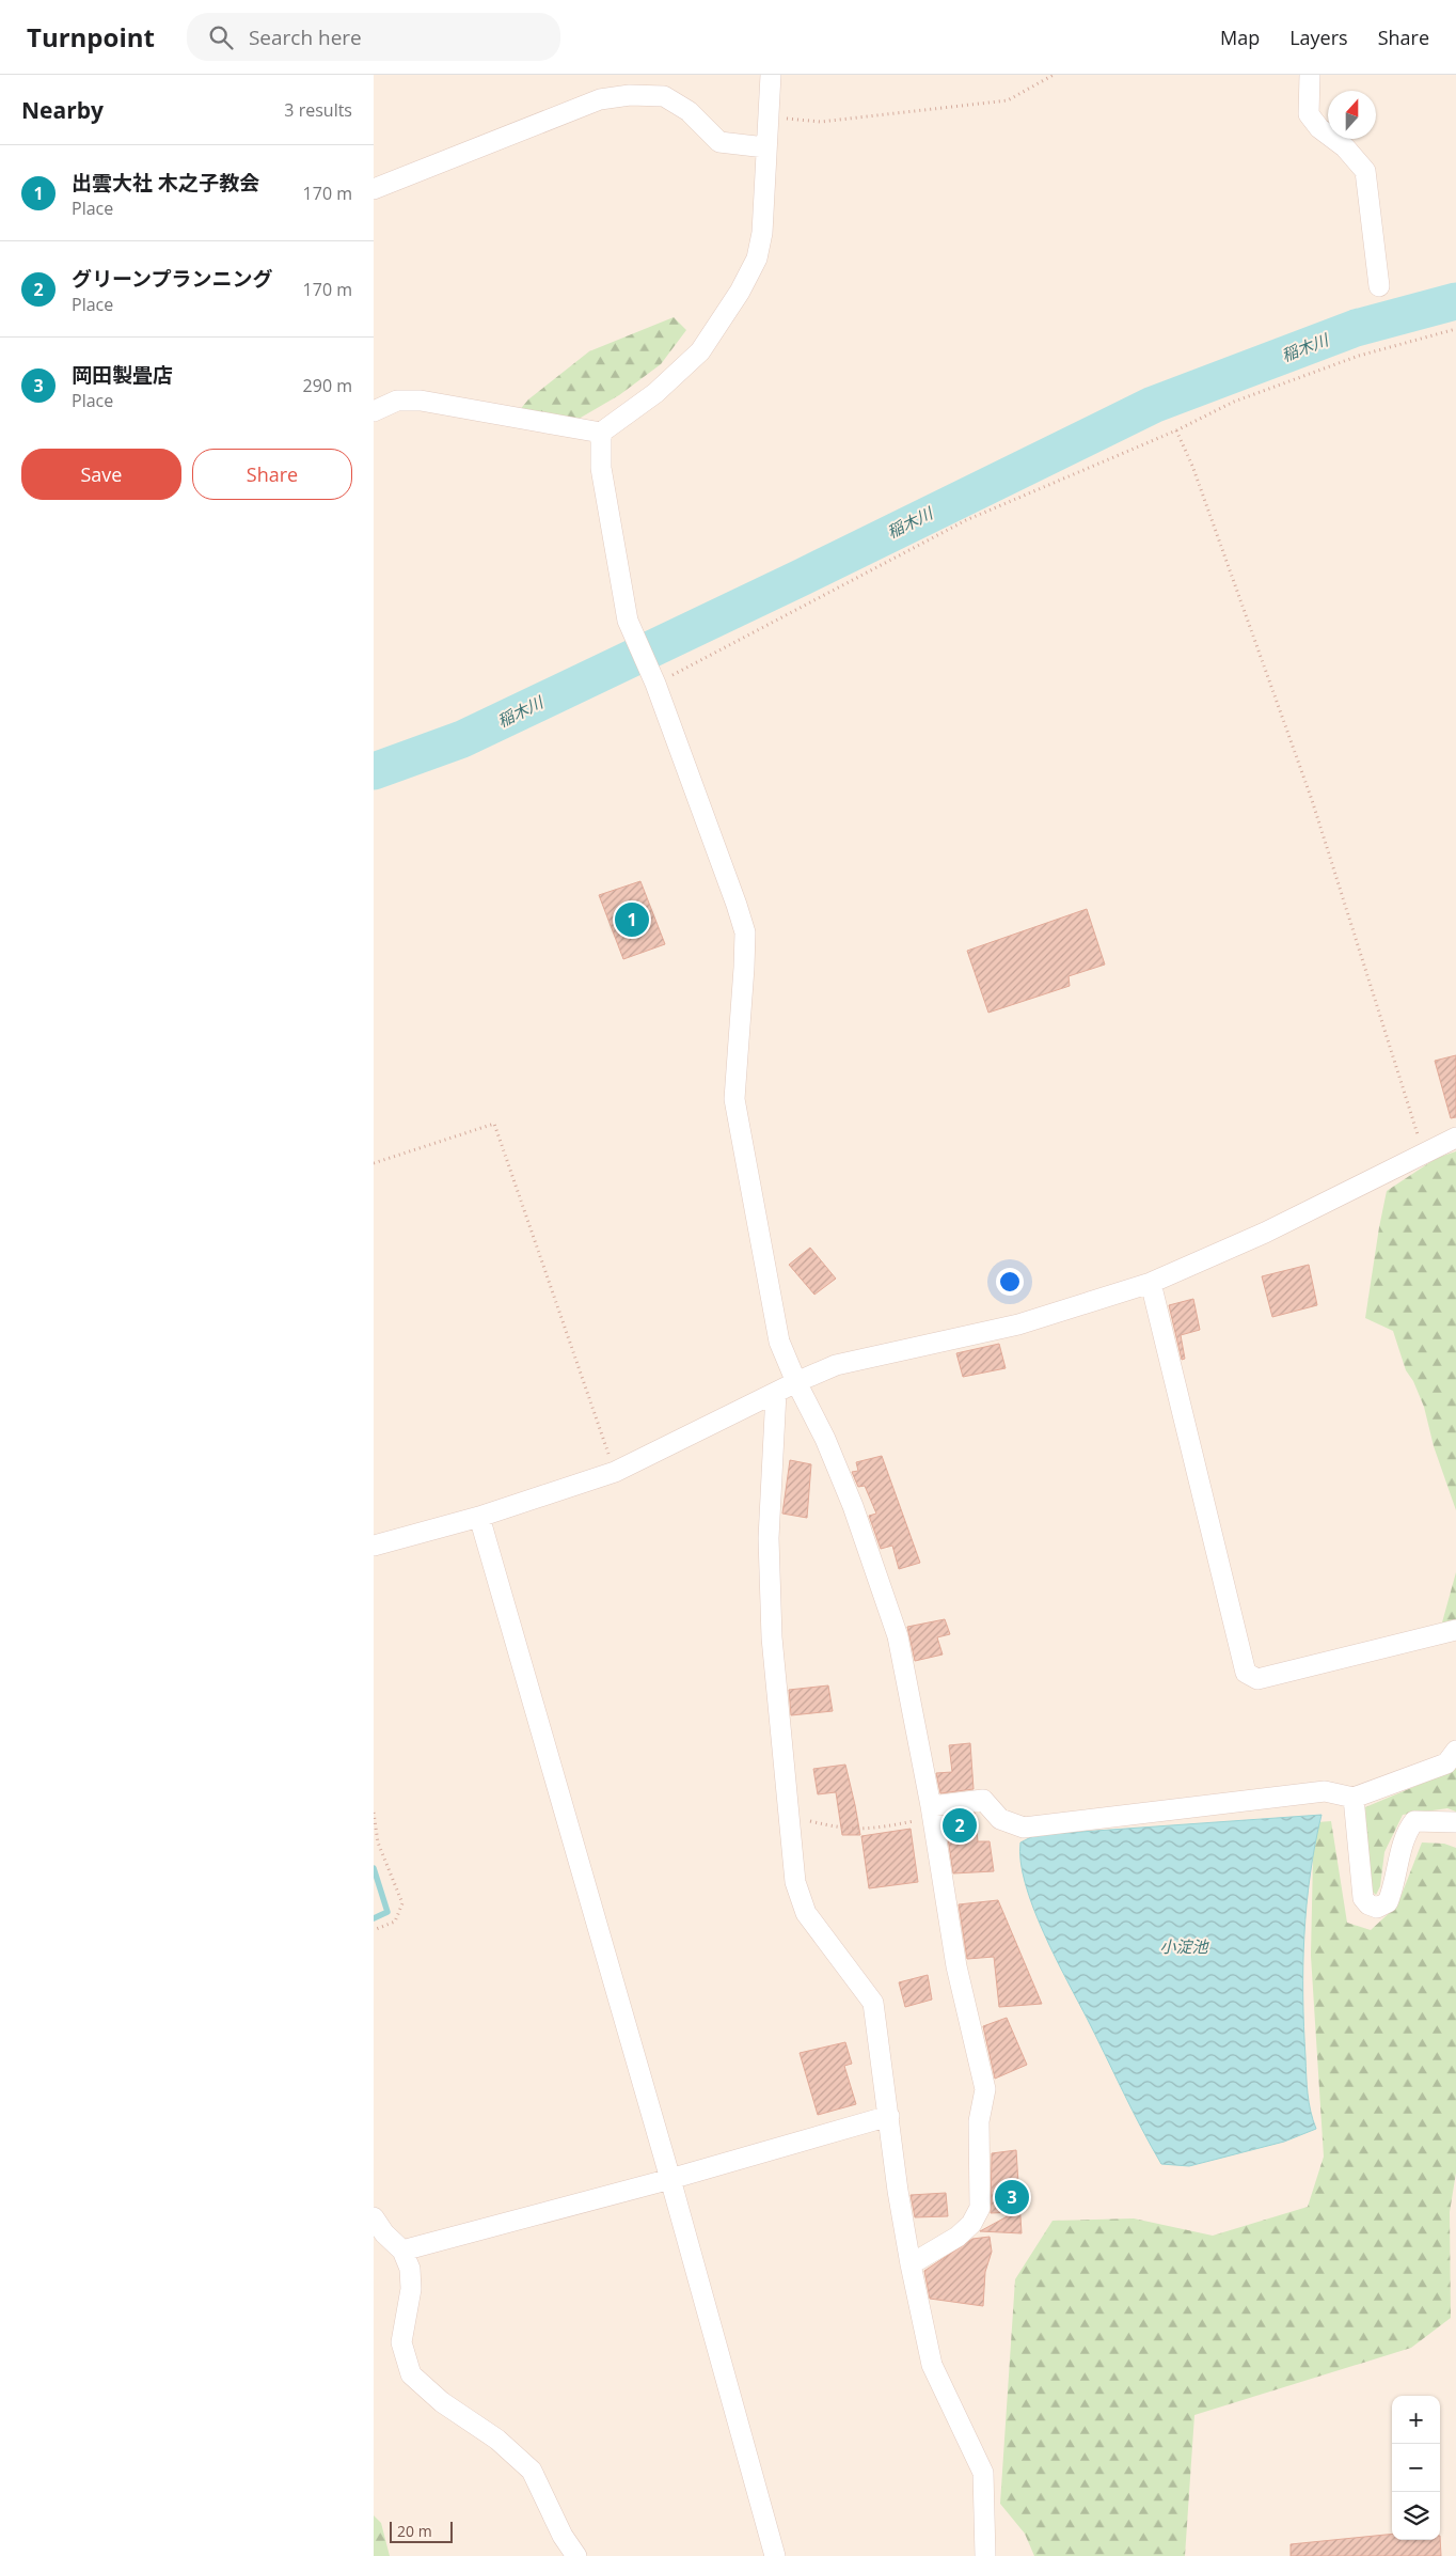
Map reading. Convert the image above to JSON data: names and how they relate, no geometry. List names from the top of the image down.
{
  "water": ["稲木川", "小淀池"],
  "scale_bar": "20 m",
  "north": "top",
  "page": {
    "header": "Turnpoint",
    "search": "Search here",
    "nav": ["Map", "Layers", "Share"],
    "heading": ["Nearby", "3 results"],
    "list": [
      {
        "mark": "1",
        "name": "出雲大社 木之子教会",
        "note": "Place",
        "value": "170 m"
      },
      {
        "mark": "2",
        "name": "グリーンプランニング",
        "note": "Place",
        "value": "170 m"
      },
      {
        "mark": "3",
        "name": "岡田製畳店",
        "note": "Place",
        "value": "290 m"
      }
    ],
    "buttons": ["Save", "Share"],
    "pins": ["1", "2", "3"],
    "map_buttons": ["+", "−"],
    "scale": "20 m"
  }
}
